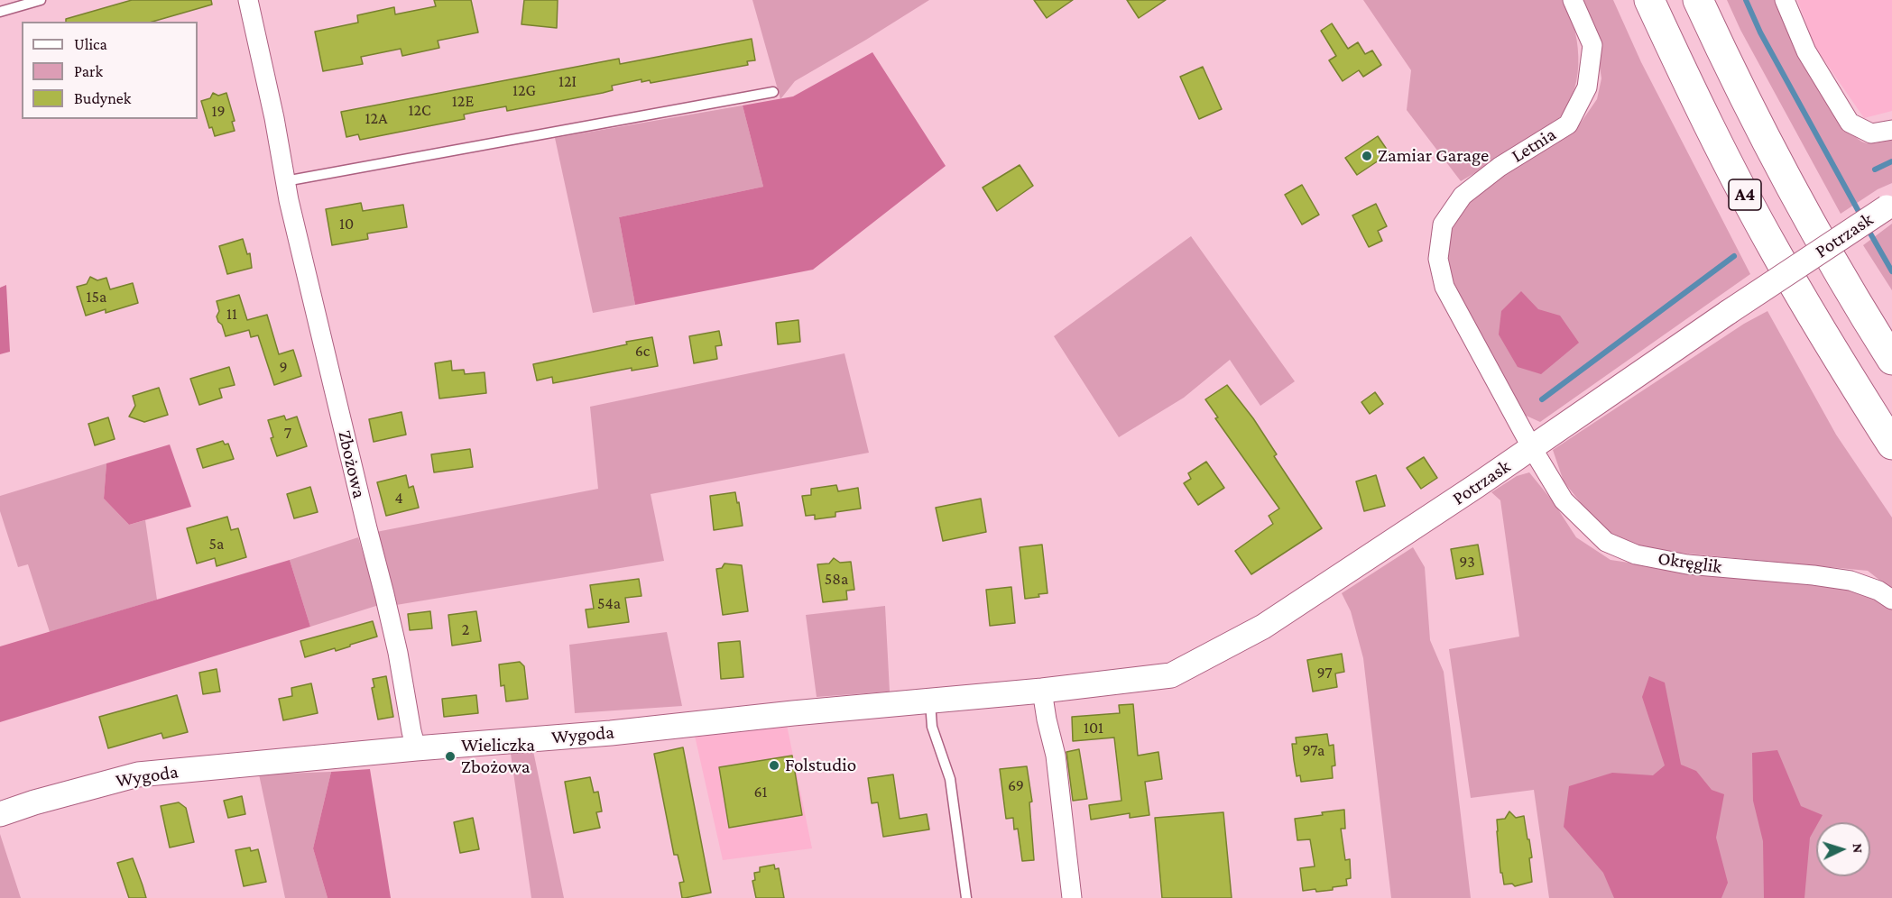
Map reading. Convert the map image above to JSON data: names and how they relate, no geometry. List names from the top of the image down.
{
  "streets": {
    "highway": ["A4"],
    "street": [
      "Letnia",
      "Potrzask",
      "Zbożowa",
      "Okręglik",
      "Wygoda"
    ]
  },
  "crossings": [
    ["Letnia", "Potrzask"],
    ["Letnia", "Okręglik"],
    ["Potrzask", "Okręglik"],
    ["Potrzask", "Wygoda"],
    ["Zbożowa", "Wygoda"]
  ],
  "places": ["Zamiar Garage", "Wieliczka Zbożowa", "Folstudio"],
  "house_numbers": [
    "12I",
    "12G",
    "12E",
    "12C",
    "19",
    "12A",
    "10",
    "15a",
    "11",
    "6c",
    "9",
    "7",
    "4",
    "5a",
    "93",
    "58a",
    "54a",
    "2",
    "97",
    "101",
    "97a",
    "69",
    "61"
  ],
  "legend": ["Ulica", "Park", "Budynek"],
  "north": "right"
}
